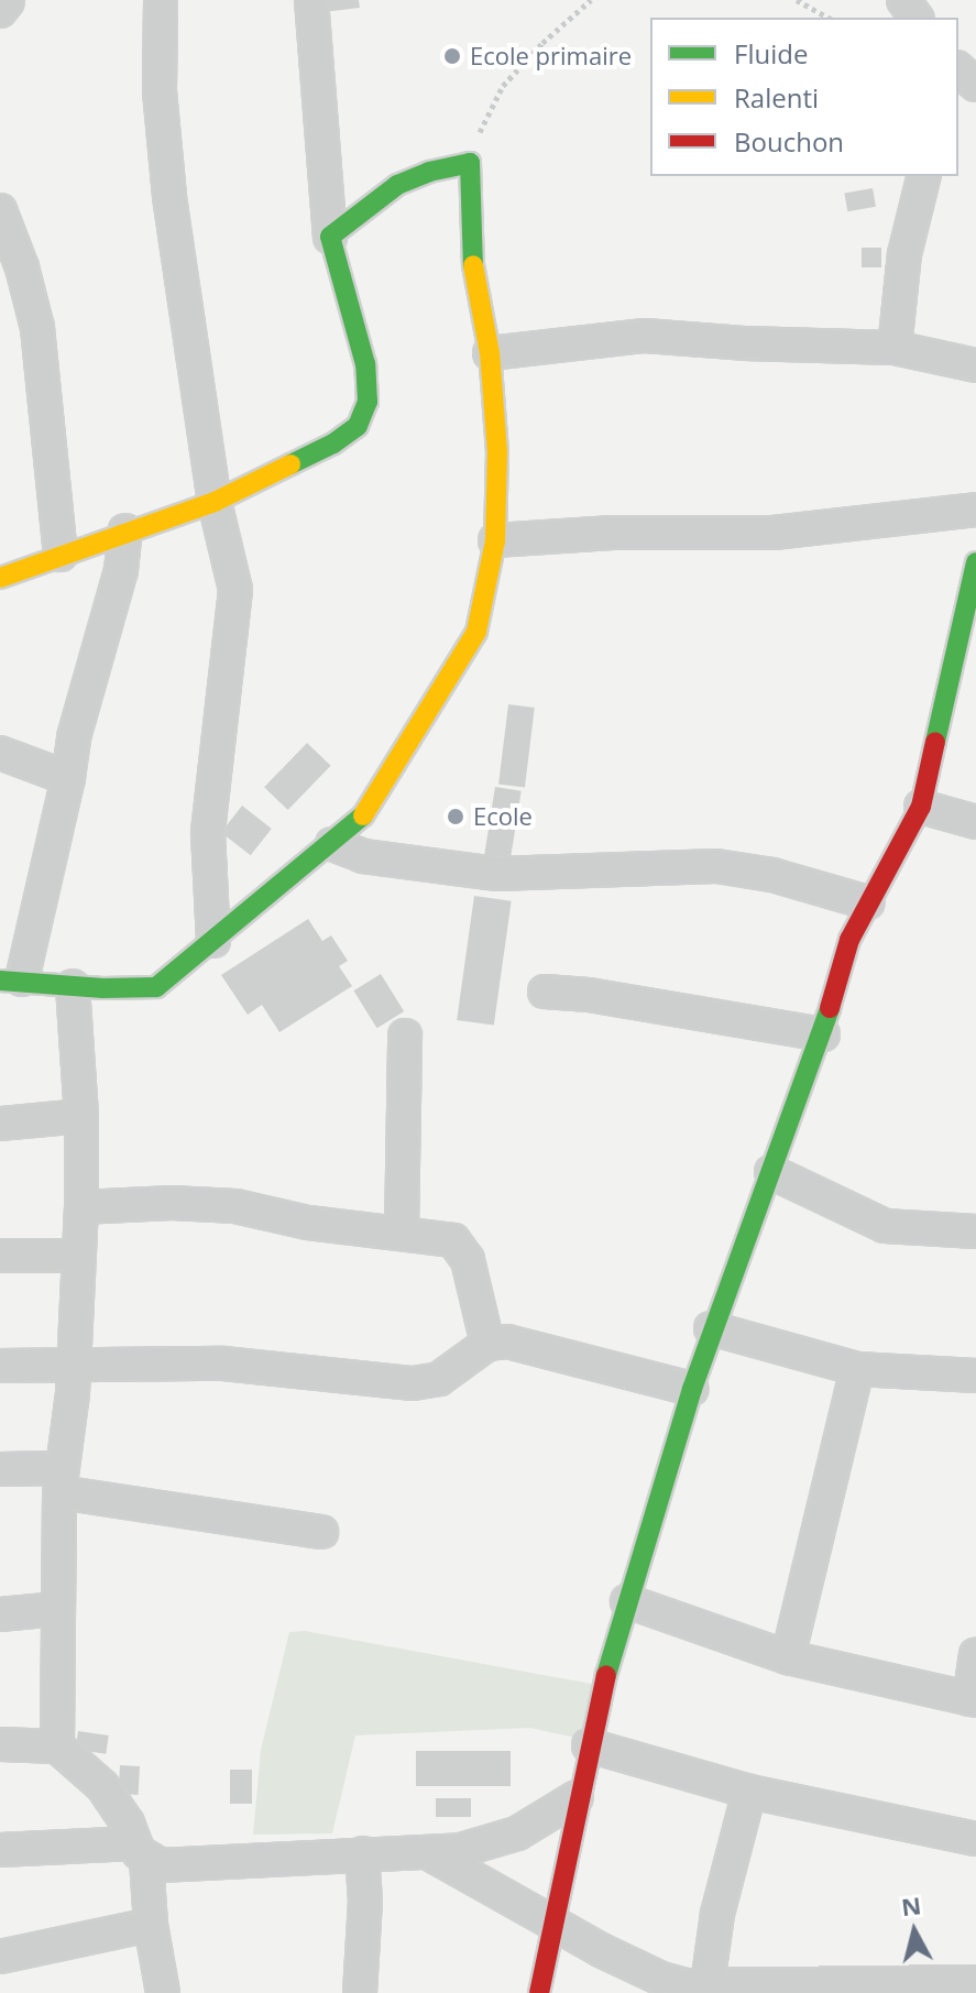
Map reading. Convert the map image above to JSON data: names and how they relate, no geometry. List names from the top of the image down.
{
  "places": ["Ecole primaire", "Ecole"],
  "legend": ["Fluide", "Ralenti", "Bouchon"],
  "north": "top"
}
